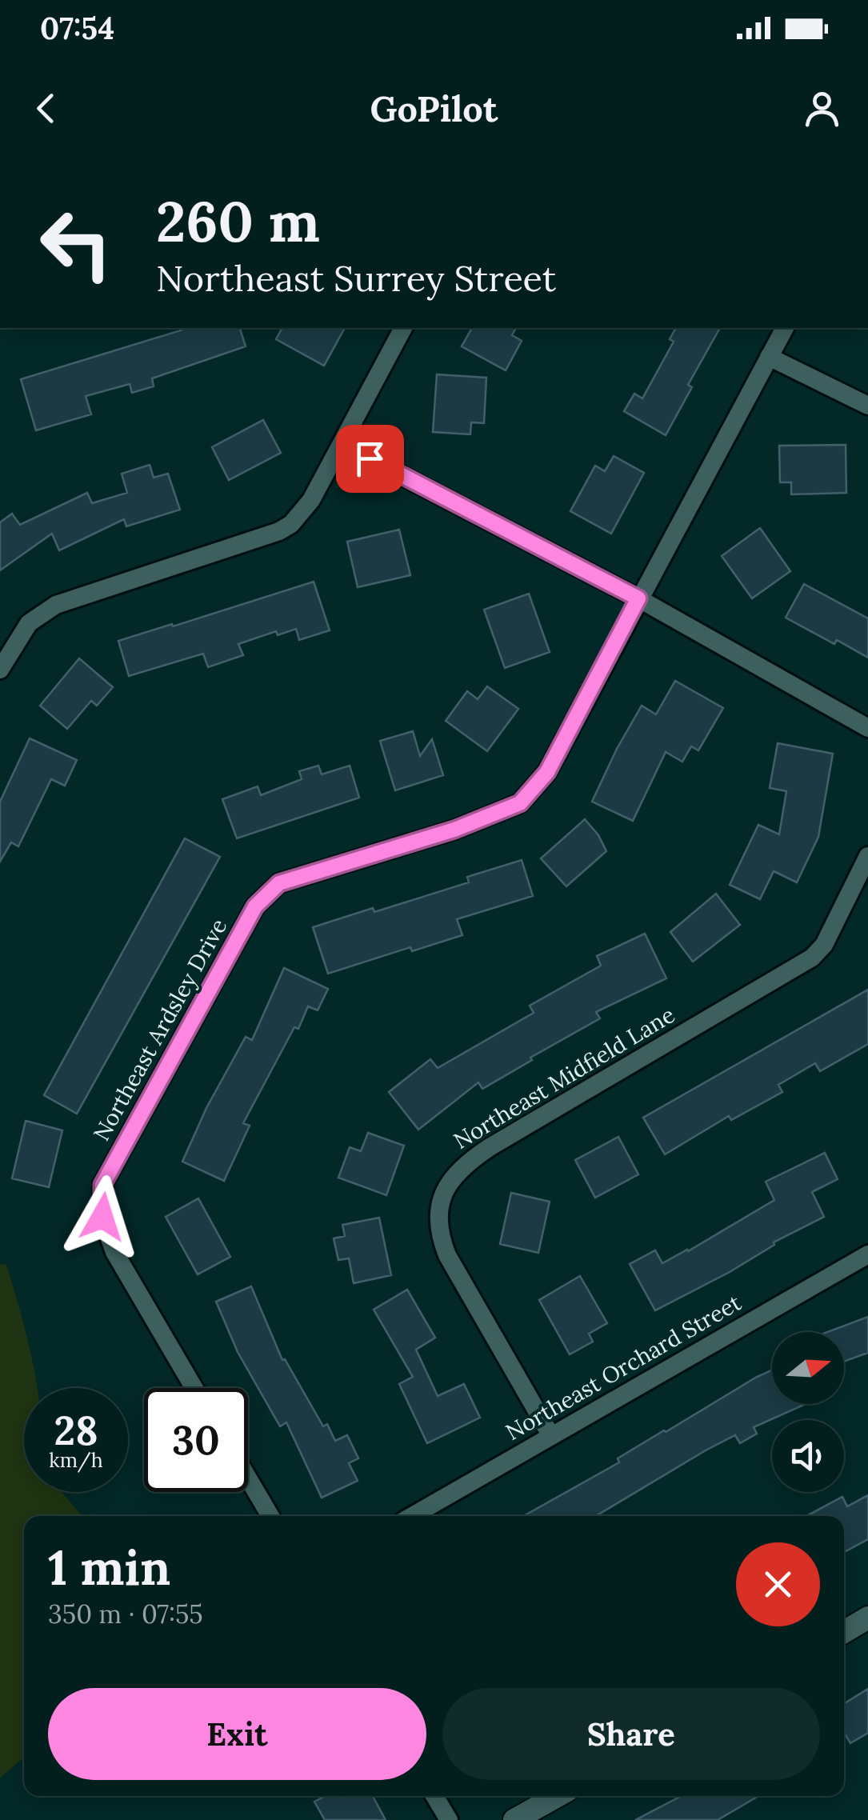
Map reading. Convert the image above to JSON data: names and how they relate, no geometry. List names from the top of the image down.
{
  "streets": {
    "street": ["Northeast Ardsley Drive", "Northeast Midfield Lane", "Northeast Orchard Street"]
  },
  "crossings": [
    ["Northeast Midfield Lane", "Northeast Orchard Street"]
  ],
  "north": "right",
  "page": {
    "status": "07:54",
    "header": "GoPilot",
    "turn": ["260 m", "Northeast Surrey Street"],
    "speed": "28 km/h",
    "limit": "30",
    "heading": ["1 min", "350 m · 07:55"],
    "buttons": ["Exit", "Share"]
  }
}
